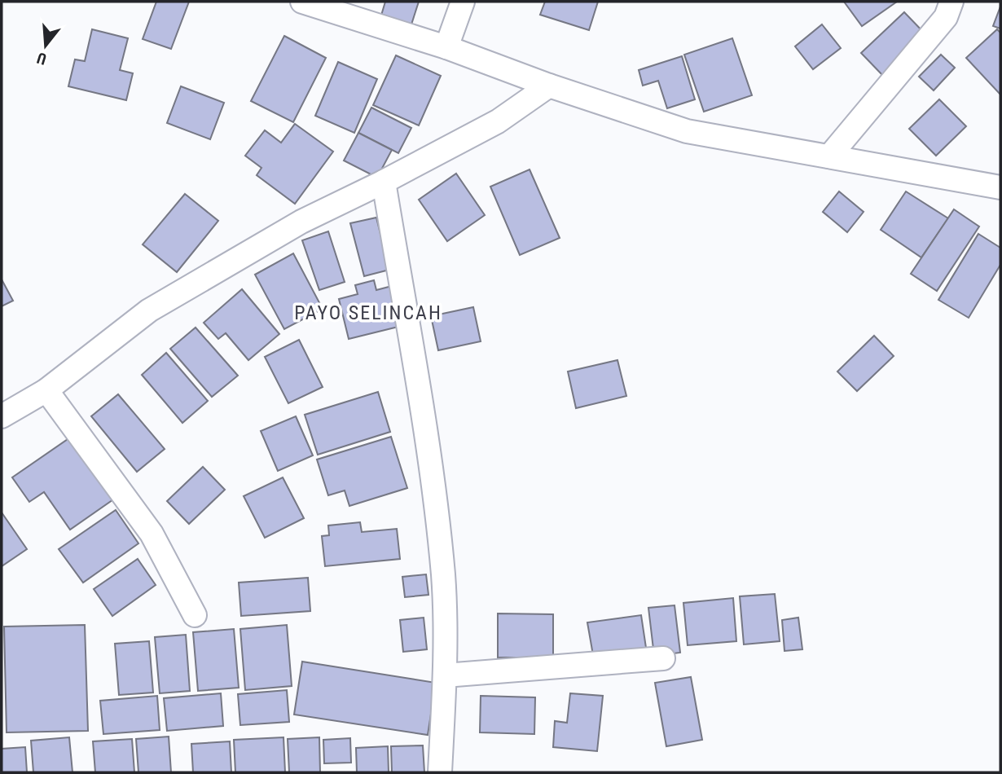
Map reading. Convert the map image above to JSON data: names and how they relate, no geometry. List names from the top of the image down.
{
  "districts": ["PAYO SELINCAH"],
  "north": "bottom"
}
